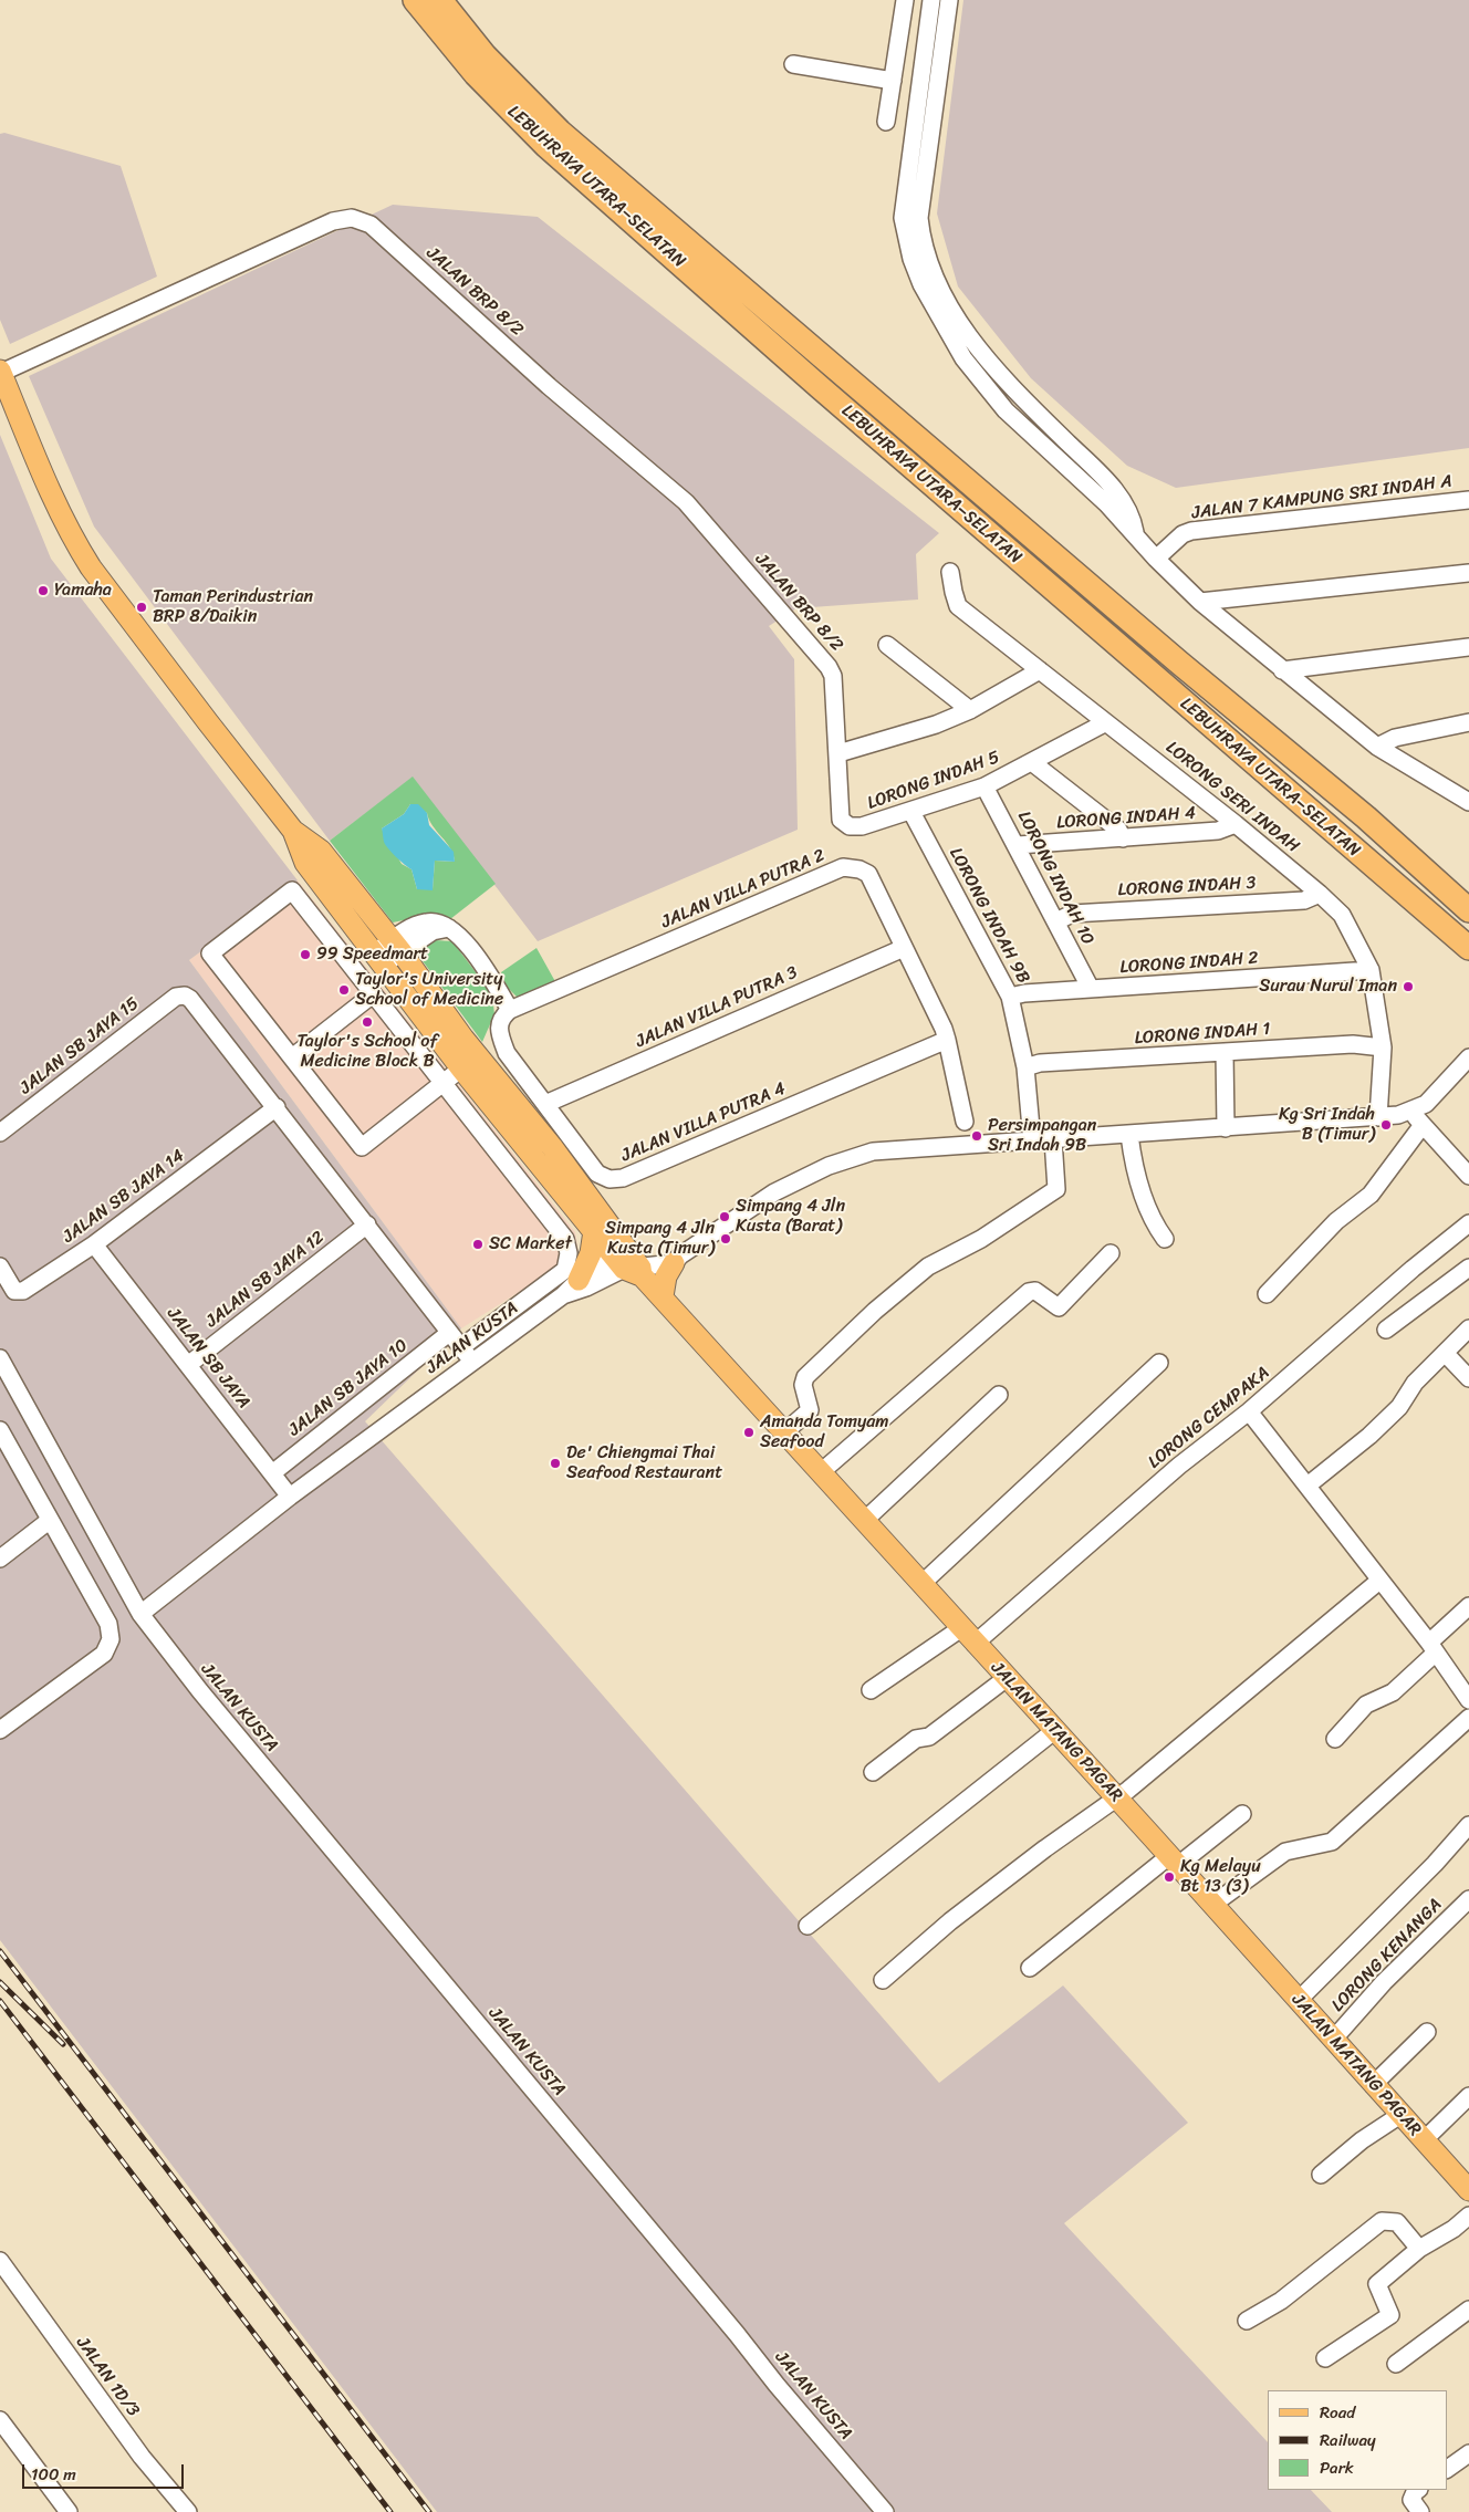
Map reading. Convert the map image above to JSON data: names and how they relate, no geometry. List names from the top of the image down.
{
  "streets": {
    "highway": ["LEBUHRAYA UTARA–SELATAN"],
    "main road": ["JALAN MATANG PAGAR"],
    "street": [
      "JALAN BRP 8/2",
      "JALAN 7 KAMPUNG SRI INDAH A",
      "LORONG INDAH 5",
      "LORONG SERI INDAH",
      "LORONG INDAH 4",
      "LORONG INDAH 10",
      "LORONG INDAH 3",
      "JALAN VILLA PUTRA 2",
      "LORONG INDAH 9B",
      "LORONG INDAH 2",
      "JALAN VILLA PUTRA 3",
      "LORONG INDAH 1",
      "JALAN SB JAYA 15",
      "JALAN VILLA PUTRA 4",
      "JALAN SB JAYA 14",
      "JALAN SB JAYA 12",
      "JALAN KUSTA",
      "JALAN SB JAYA",
      "JALAN SB JAYA 10",
      "LORONG CEMPAKA",
      "LORONG KENANGA",
      "JALAN 1D/3"
    ]
  },
  "crossings": [
    ["JALAN BRP 8/2", "LORONG INDAH 5"],
    ["LORONG INDAH 5", "LORONG SERI INDAH"],
    ["LORONG INDAH 5", "LORONG INDAH 10"],
    ["LORONG INDAH 5", "LORONG INDAH 9B"],
    ["LORONG SERI INDAH", "LORONG INDAH 4"],
    ["LORONG SERI INDAH", "LORONG INDAH 3"],
    ["LORONG SERI INDAH", "LORONG INDAH 2"],
    ["LORONG SERI INDAH", "LORONG INDAH 1"],
    ["LORONG INDAH 4", "LORONG INDAH 10"],
    ["LORONG INDAH 10", "LORONG INDAH 3"],
    ["LORONG INDAH 10", "LORONG INDAH 2"],
    ["JALAN VILLA PUTRA 2", "JALAN VILLA PUTRA 3"],
    ["JALAN VILLA PUTRA 2", "JALAN VILLA PUTRA 4"],
    ["LORONG INDAH 9B", "LORONG INDAH 2"],
    ["LORONG INDAH 9B", "LORONG INDAH 1"],
    ["JALAN VILLA PUTRA 3", "JALAN VILLA PUTRA 4"],
    ["JALAN SB JAYA 15", "JALAN SB JAYA 14"],
    ["JALAN SB JAYA 14", "JALAN SB JAYA"],
    ["JALAN SB JAYA 12", "JALAN SB JAYA"],
    ["JALAN KUSTA", "JALAN SB JAYA"],
    ["JALAN KUSTA", "JALAN MATANG PAGAR"],
    ["JALAN SB JAYA", "JALAN SB JAYA 10"],
    ["LORONG CEMPAKA", "JALAN MATANG PAGAR"],
    ["JALAN MATANG PAGAR", "LORONG KENANGA"]
  ],
  "places": [
    "Yamaha",
    "Taman Perindustrian BRP 8/Daikin",
    "99 Speedmart",
    "Surau Nurul Iman",
    "Taylor's University School of Medicine",
    "Taylor's School of Medicine Block B",
    "Kg Sri Indah B (Timur)",
    "Persimpangan Sri Indah 9B",
    "Simpang 4 Jln Kusta (Barat)",
    "Simpang 4 Jln Kusta (Timur)",
    "SC Market",
    "Amanda Tomyam Seafood",
    "De' Chiengmai Thai Seafood Restaurant",
    "Kg Melayu Bt 13 (3)"
  ],
  "legend": ["Road", "Railway", "Park"],
  "scale_bar": "100 m"
}
